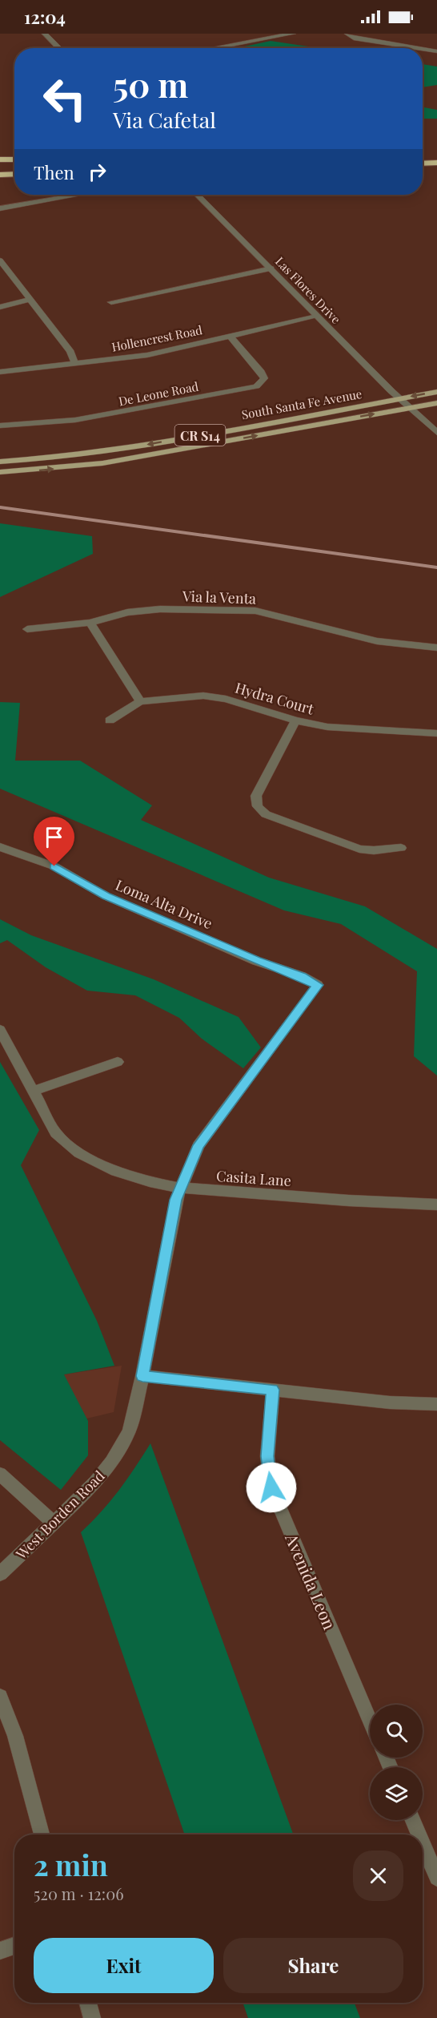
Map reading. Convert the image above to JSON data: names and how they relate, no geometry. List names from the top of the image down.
{
  "streets": {
    "main road": ["South Santa Fe Avenue", "CR S14"],
    "street": [
      "Las Flores Drive",
      "Hollencrest Road",
      "De Leone Road",
      "Via la Venta",
      "Hydra Court",
      "Loma Alta Drive",
      "Casita Lane",
      "West Borden Road",
      "Avenida Leon"
    ]
  },
  "crossings": [
    ["Las Flores Drive", "Hollencrest Road"],
    ["Las Flores Drive", "South Santa Fe Avenue"],
    ["Hollencrest Road", "De Leone Road"],
    ["Loma Alta Drive", "West Borden Road"],
    ["Casita Lane", "West Borden Road"]
  ],
  "page": {
    "status": "12:04",
    "turn": ["50 m", "Via Cafetal"],
    "then": "Then",
    "heading": ["2 min", "520 m · 12:06"],
    "buttons": ["Exit", "Share"]
  }
}
